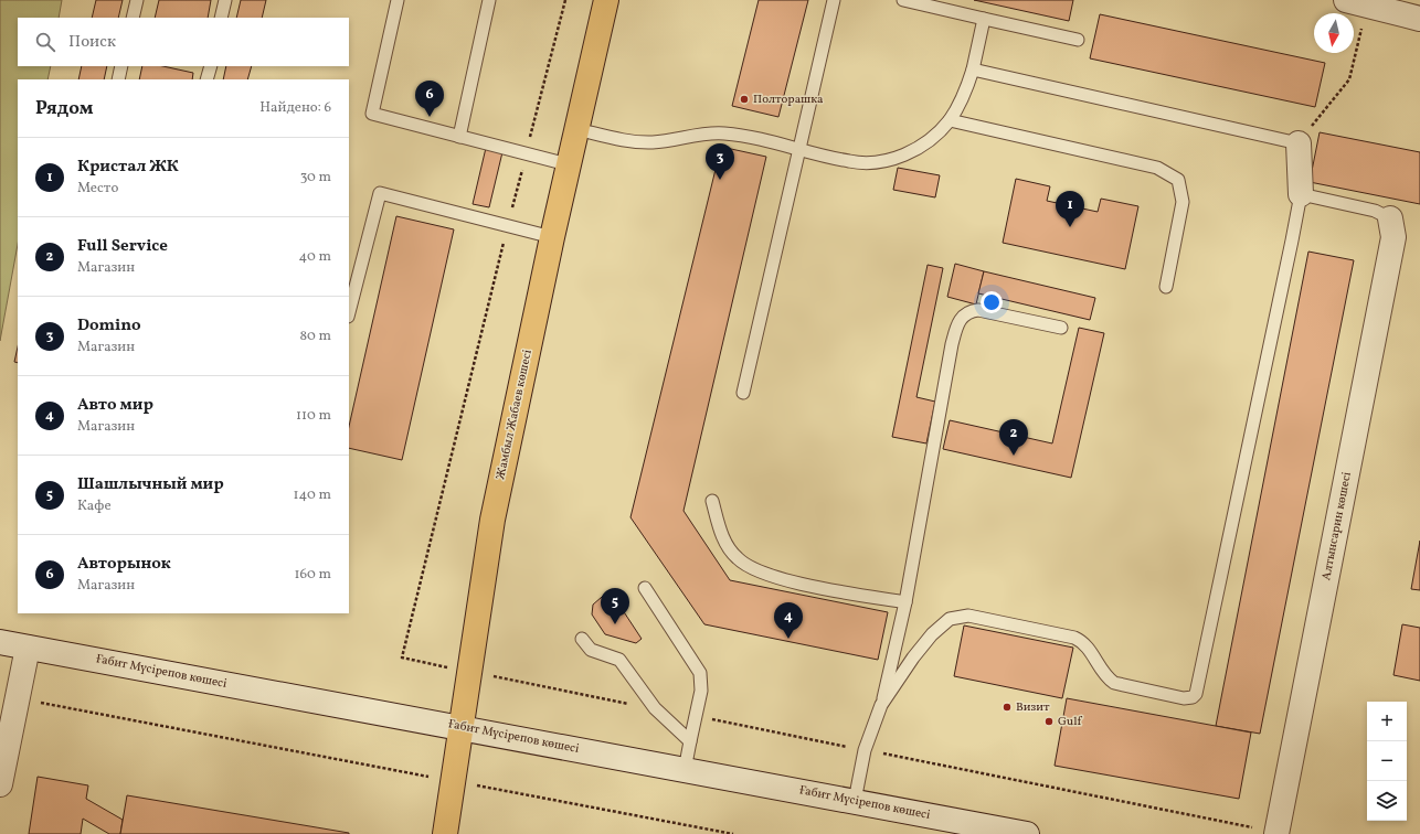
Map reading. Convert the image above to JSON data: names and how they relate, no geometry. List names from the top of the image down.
{
  "streets": {
    "main road": ["Жамбыл Жабаев көшесі", "Алтынсарин көшесі", "Ғабит Мүсірепов көшесі"]
  },
  "crossings": [
    ["Жамбыл Жабаев көшесі", "Ғабит Мүсірепов көшесі"]
  ],
  "places": ["Полторашка", "Визит", "Gulf"],
  "north": "bottom",
  "page": {
    "search": "Поиск",
    "heading": ["Рядом", "Найдено: 6"],
    "pins": [
      "6",
      "3",
      "1",
      "2",
      "5",
      "4"
    ],
    "list": [
      {
        "mark": "1",
        "name": "Кристал ЖК",
        "note": "Место",
        "value": "30 m"
      },
      {
        "mark": "2",
        "name": "Full Service",
        "note": "Магазин",
        "value": "40 m"
      },
      {
        "mark": "3",
        "name": "Domino",
        "note": "Магазин",
        "value": "80 m"
      },
      {
        "mark": "4",
        "name": "Авто мир",
        "note": "Магазин",
        "value": "110 m"
      },
      {
        "mark": "5",
        "name": "Шашлычный мир",
        "note": "Кафе",
        "value": "140 m"
      },
      {
        "mark": "6",
        "name": "Авторынок",
        "note": "Магазин",
        "value": "160 m"
      }
    ],
    "map_buttons": ["+", "−"]
  }
}
